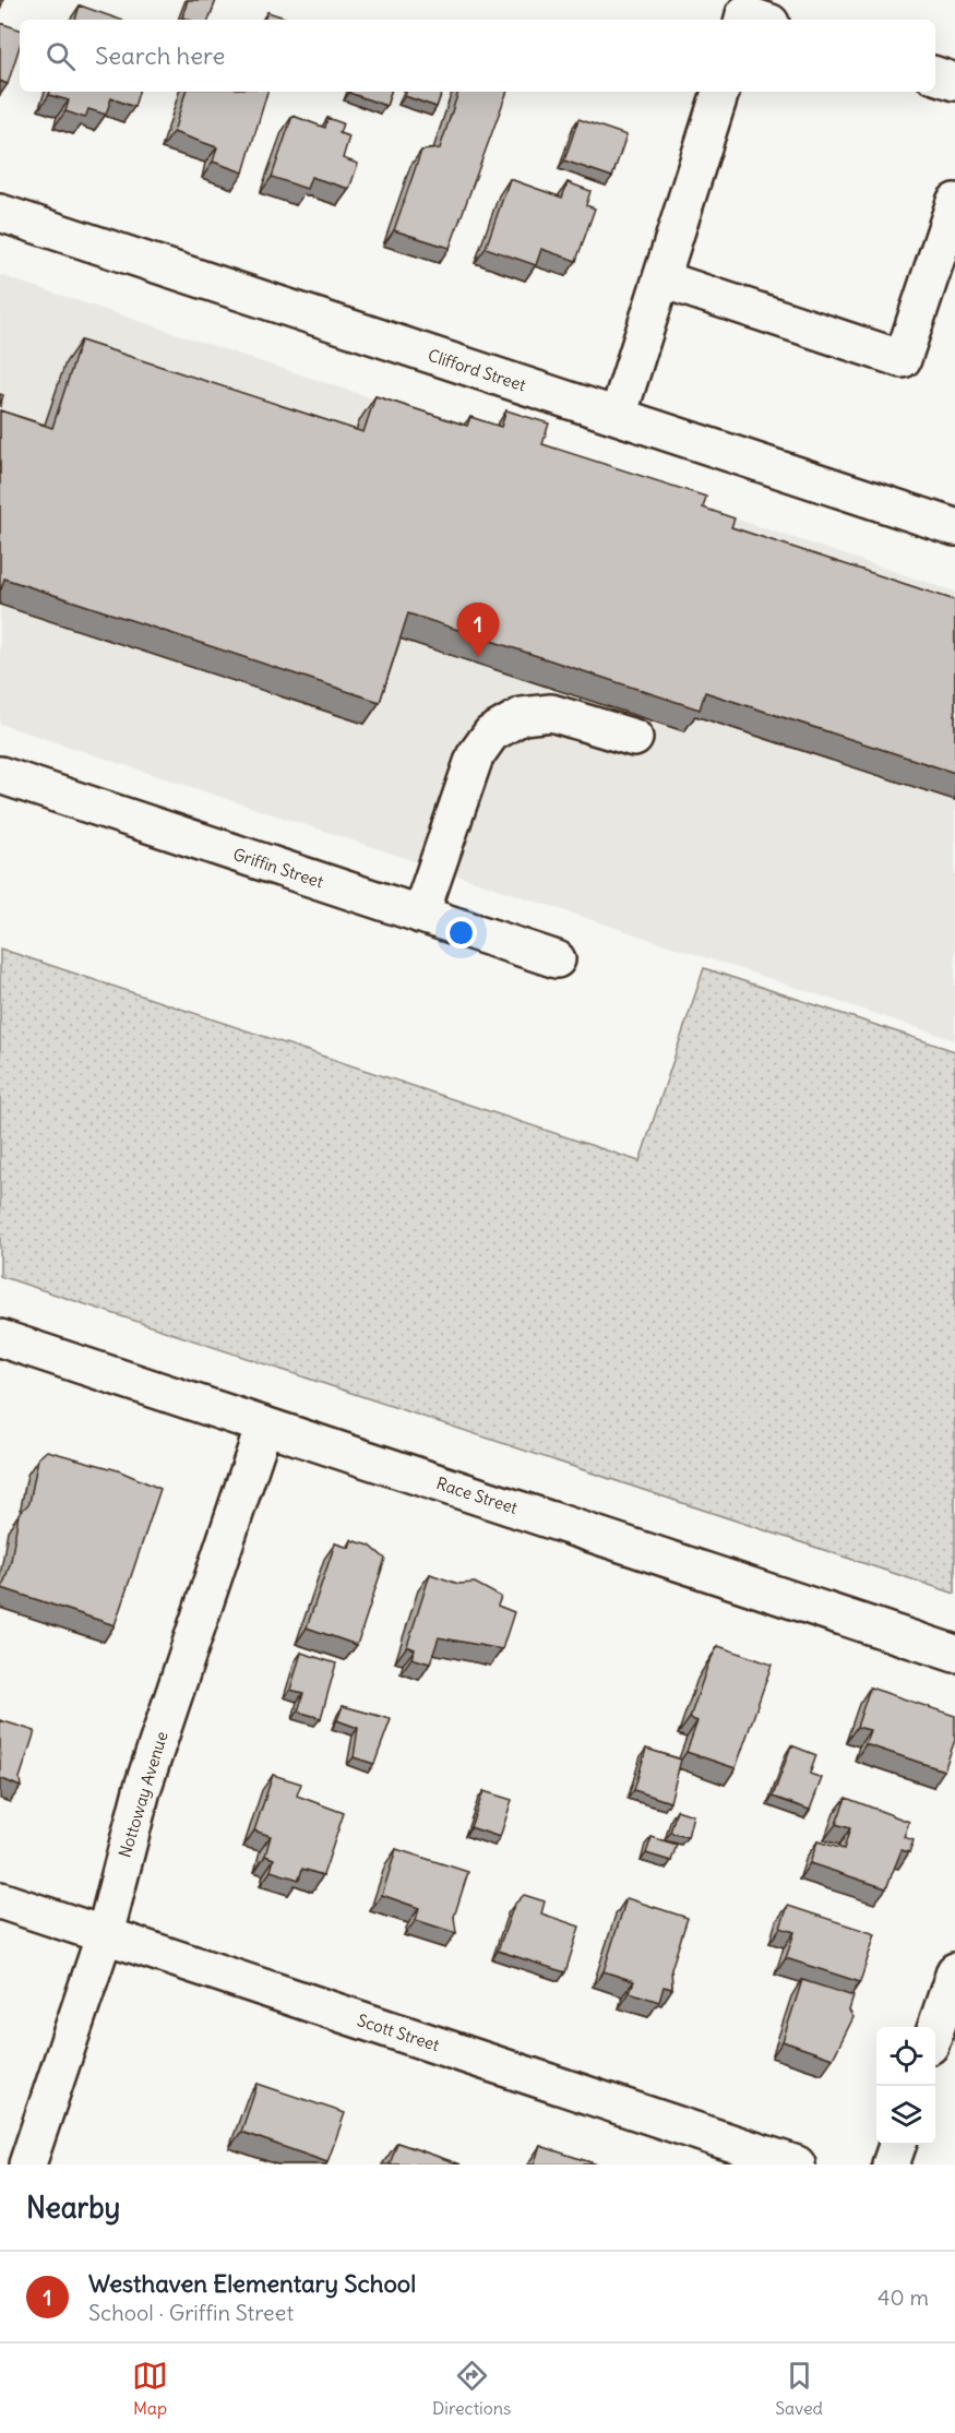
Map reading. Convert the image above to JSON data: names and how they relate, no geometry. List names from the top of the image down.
{
  "streets": {
    "street": [
      "Clifford Street",
      "Griffin Street",
      "Race Street",
      "Nottoway Avenue",
      "Scott Street"
    ]
  },
  "crossings": [
    ["Race Street", "Nottoway Avenue"],
    ["Nottoway Avenue", "Scott Street"]
  ],
  "page": {
    "search": "Search here",
    "pins": "1",
    "heading": "Nearby",
    "list": [
      {
        "mark": "1",
        "name": "Westhaven Elementary School",
        "note": "School · Griffin Street",
        "value": "40 m"
      }
    ],
    "nav": ["Map", "Directions", "Saved"]
  }
}
